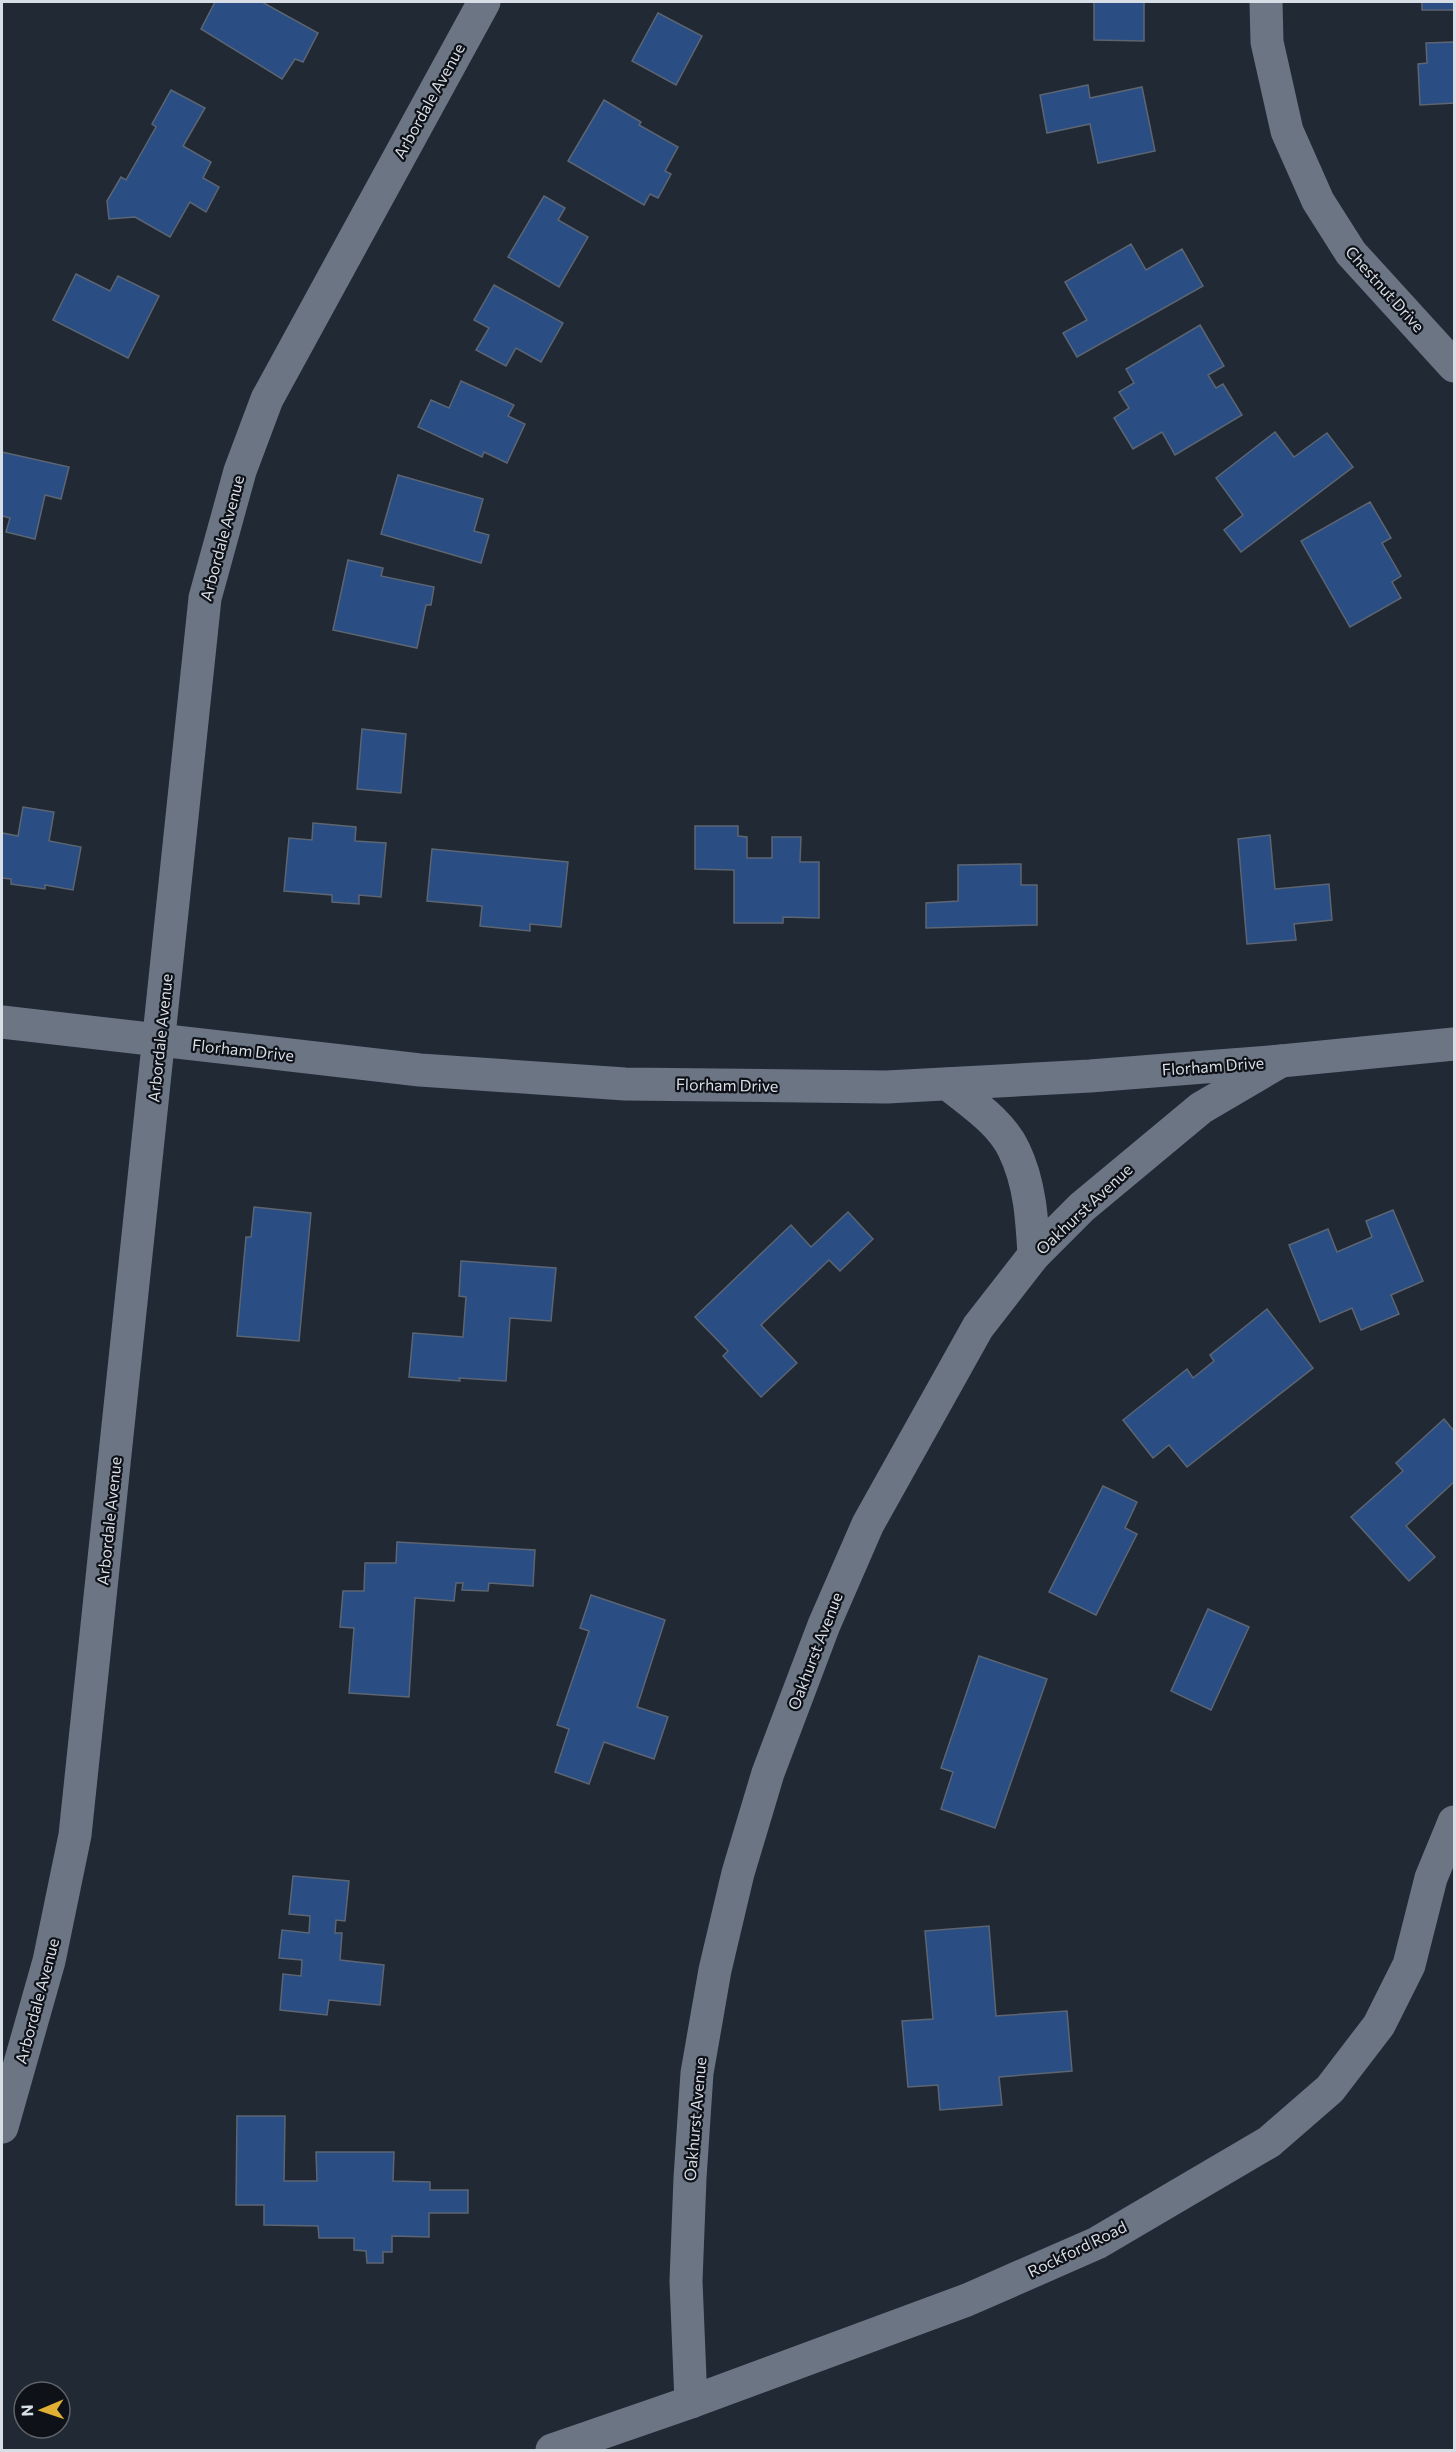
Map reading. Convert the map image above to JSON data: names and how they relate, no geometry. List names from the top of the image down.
{
  "streets": {
    "street": [
      "Arbordale Avenue",
      "Chestnut Drive",
      "Florham Drive",
      "Oakhurst Avenue",
      "Rockford Road"
    ]
  },
  "crossings": [
    ["Arbordale Avenue", "Florham Drive"],
    ["Florham Drive", "Oakhurst Avenue"],
    ["Oakhurst Avenue", "Rockford Road"]
  ],
  "north": "left"
}
